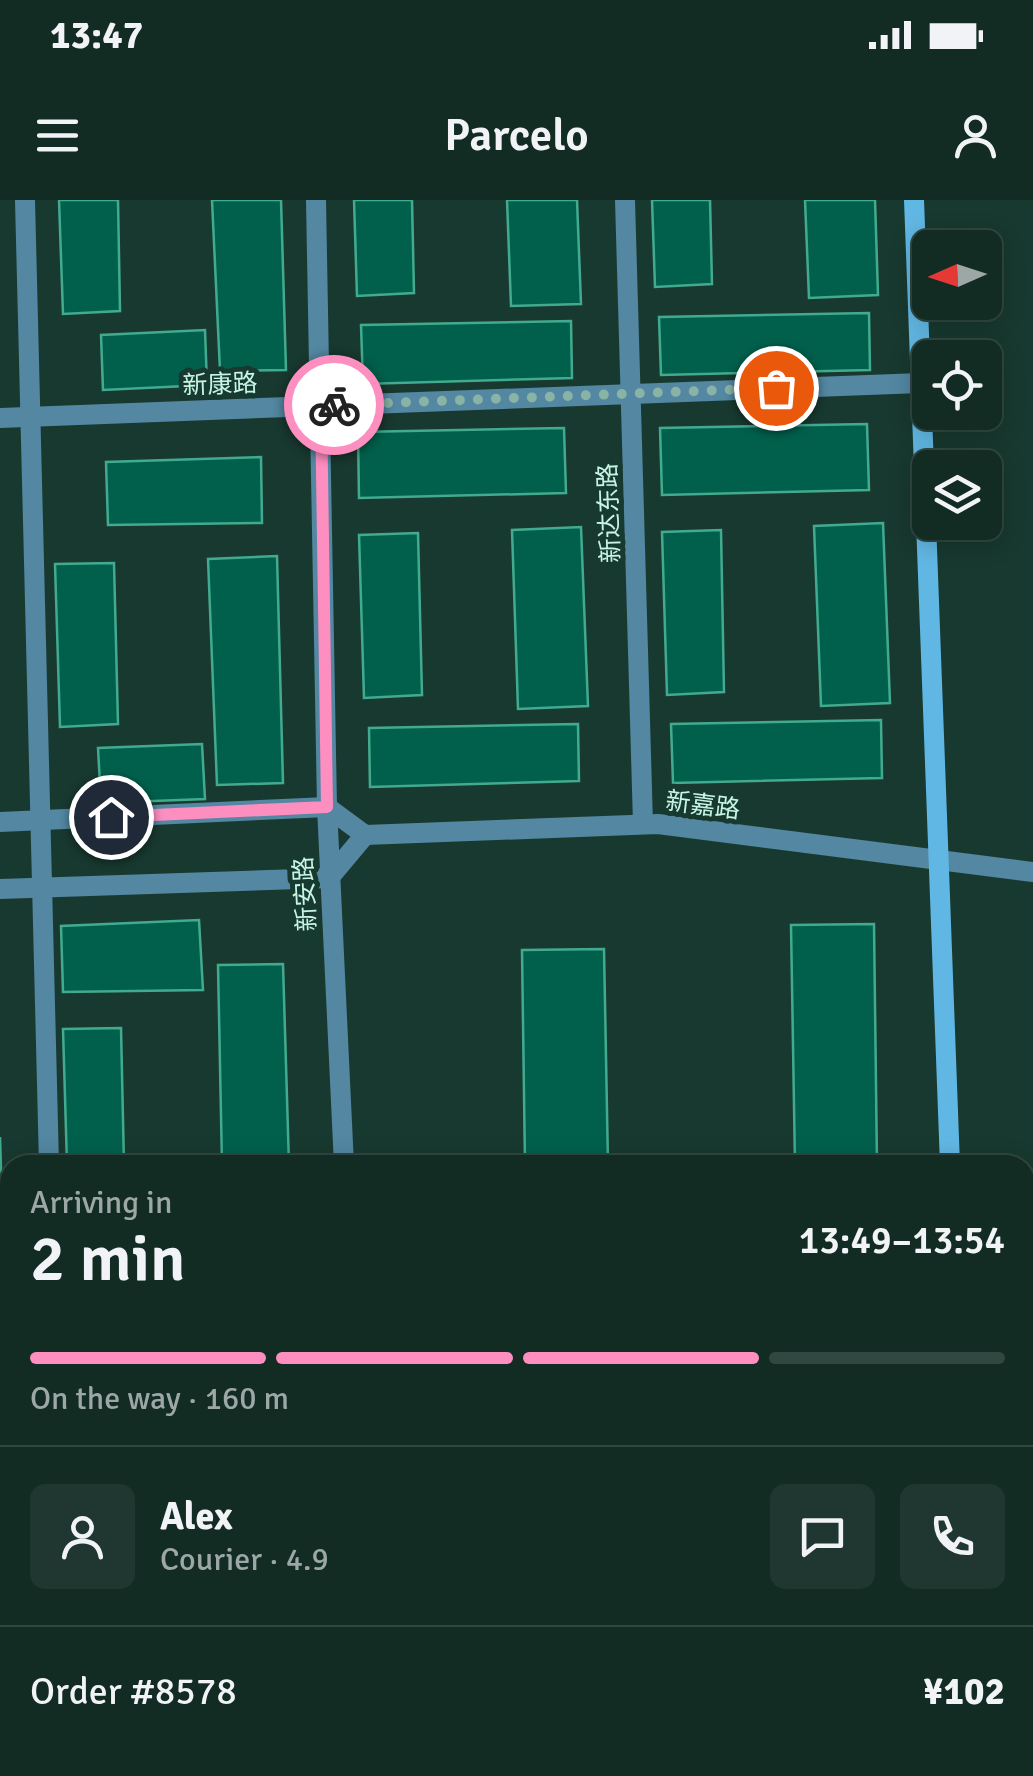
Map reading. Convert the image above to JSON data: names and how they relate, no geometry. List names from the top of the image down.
{
  "streets": {
    "street": [
      "新康路",
      "新达东路",
      "新嘉路",
      "新安路"
    ]
  },
  "crossings": [
    ["新康路", "新达东路"],
    ["新康路", "新安路"],
    ["新达东路", "新嘉路"]
  ],
  "north": "left",
  "page": {
    "status": "13:47",
    "header": "Parcelo",
    "heading": ["2 min", "Arriving in", "13:49–13:54"],
    "panel": [
      "Alex",
      "Courier · 4.9",
      "Order #8578",
      "¥102"
    ],
    "bar": "On the way · 160 m"
  }
}
